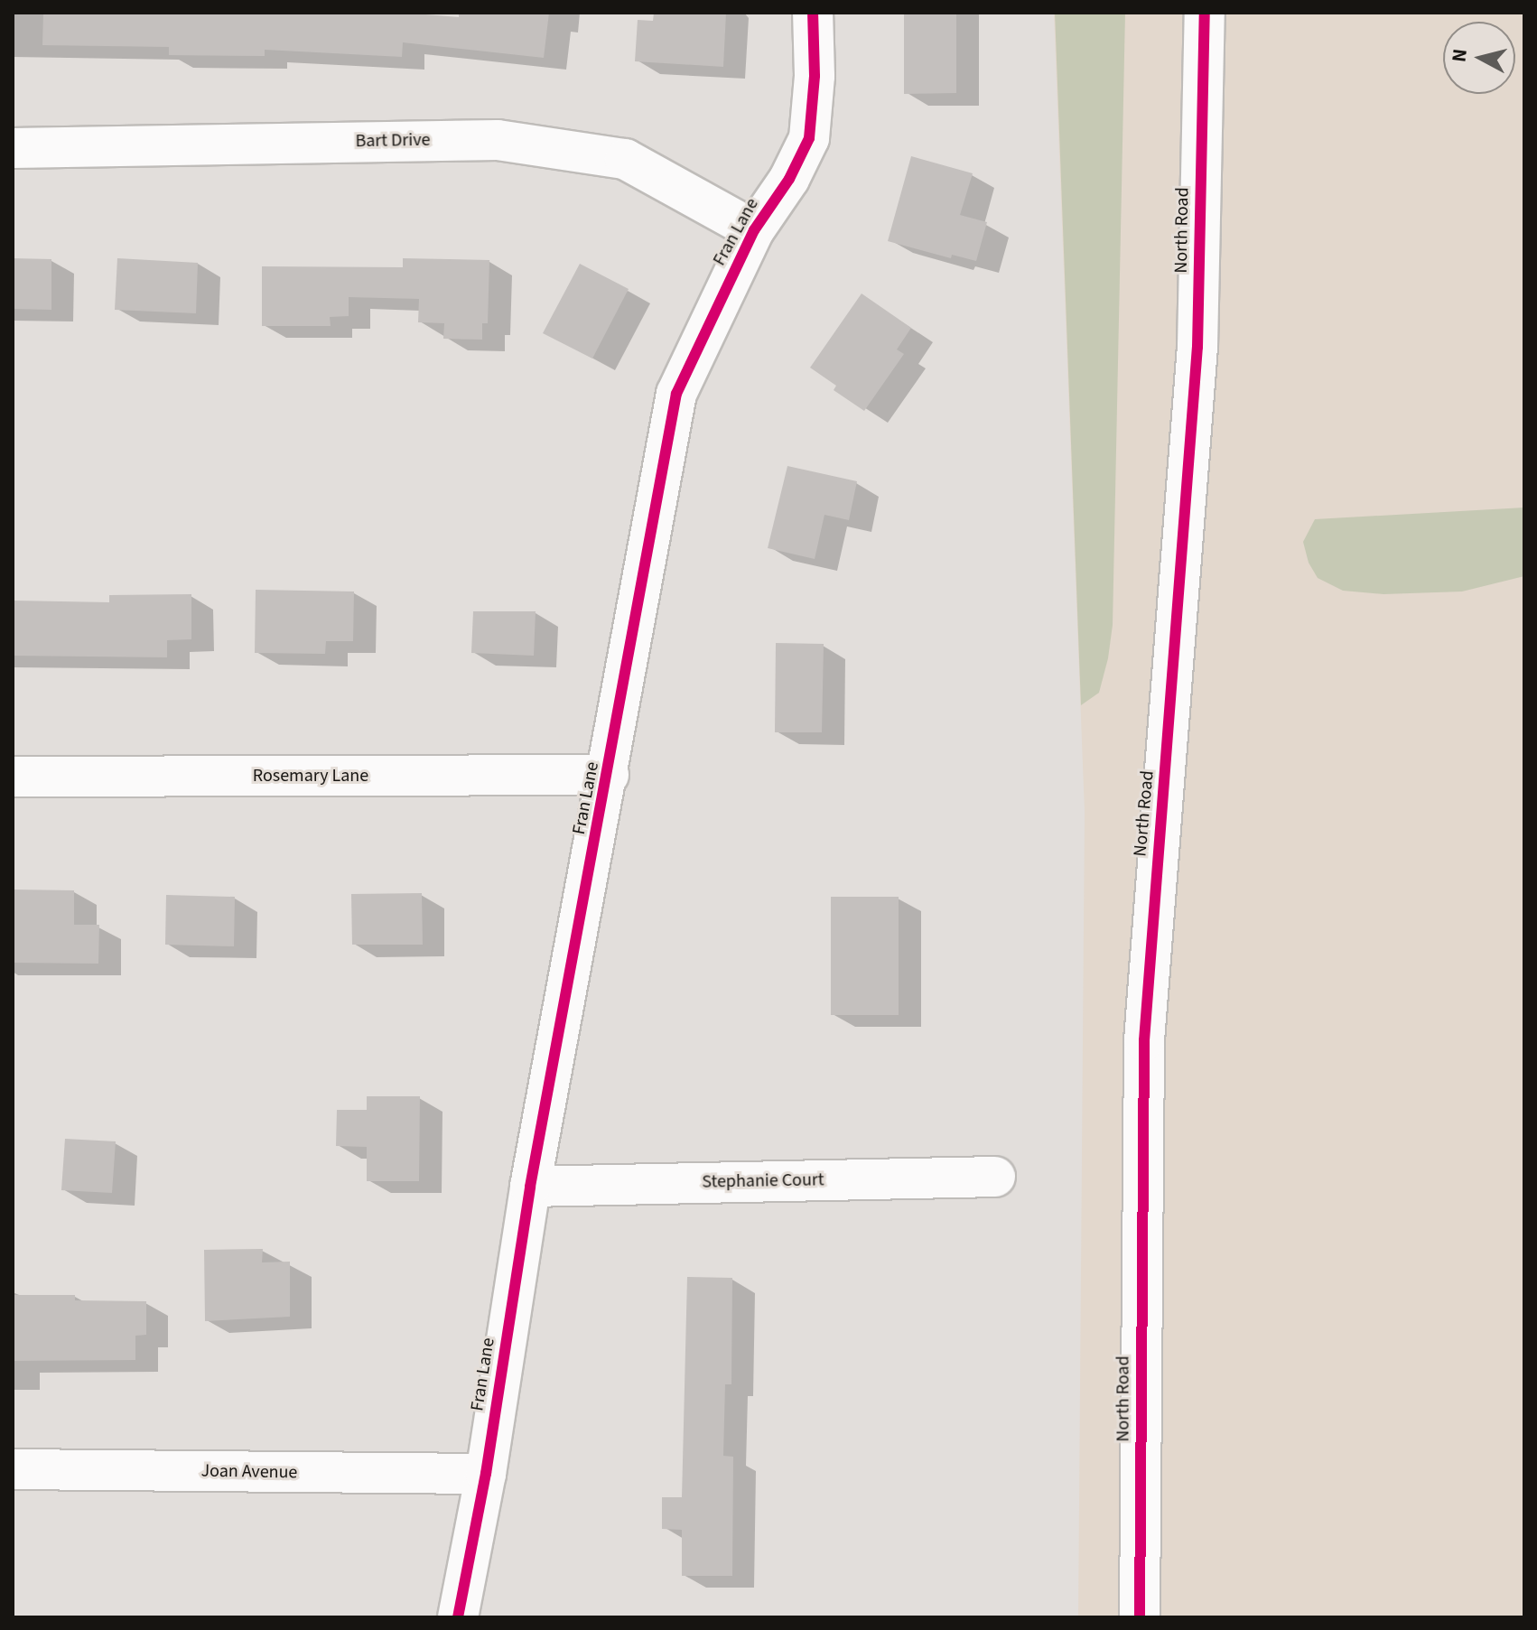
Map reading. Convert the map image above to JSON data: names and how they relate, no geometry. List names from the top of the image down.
{
  "streets": {
    "street": [
      "Bart Drive",
      "North Road",
      "Fran Lane",
      "Rosemary Lane",
      "Stephanie Court",
      "Joan Avenue"
    ]
  },
  "crossings": [
    ["Bart Drive", "Fran Lane"],
    ["Fran Lane", "Rosemary Lane"],
    ["Fran Lane", "Stephanie Court"],
    ["Fran Lane", "Joan Avenue"]
  ],
  "north": "left"
}
